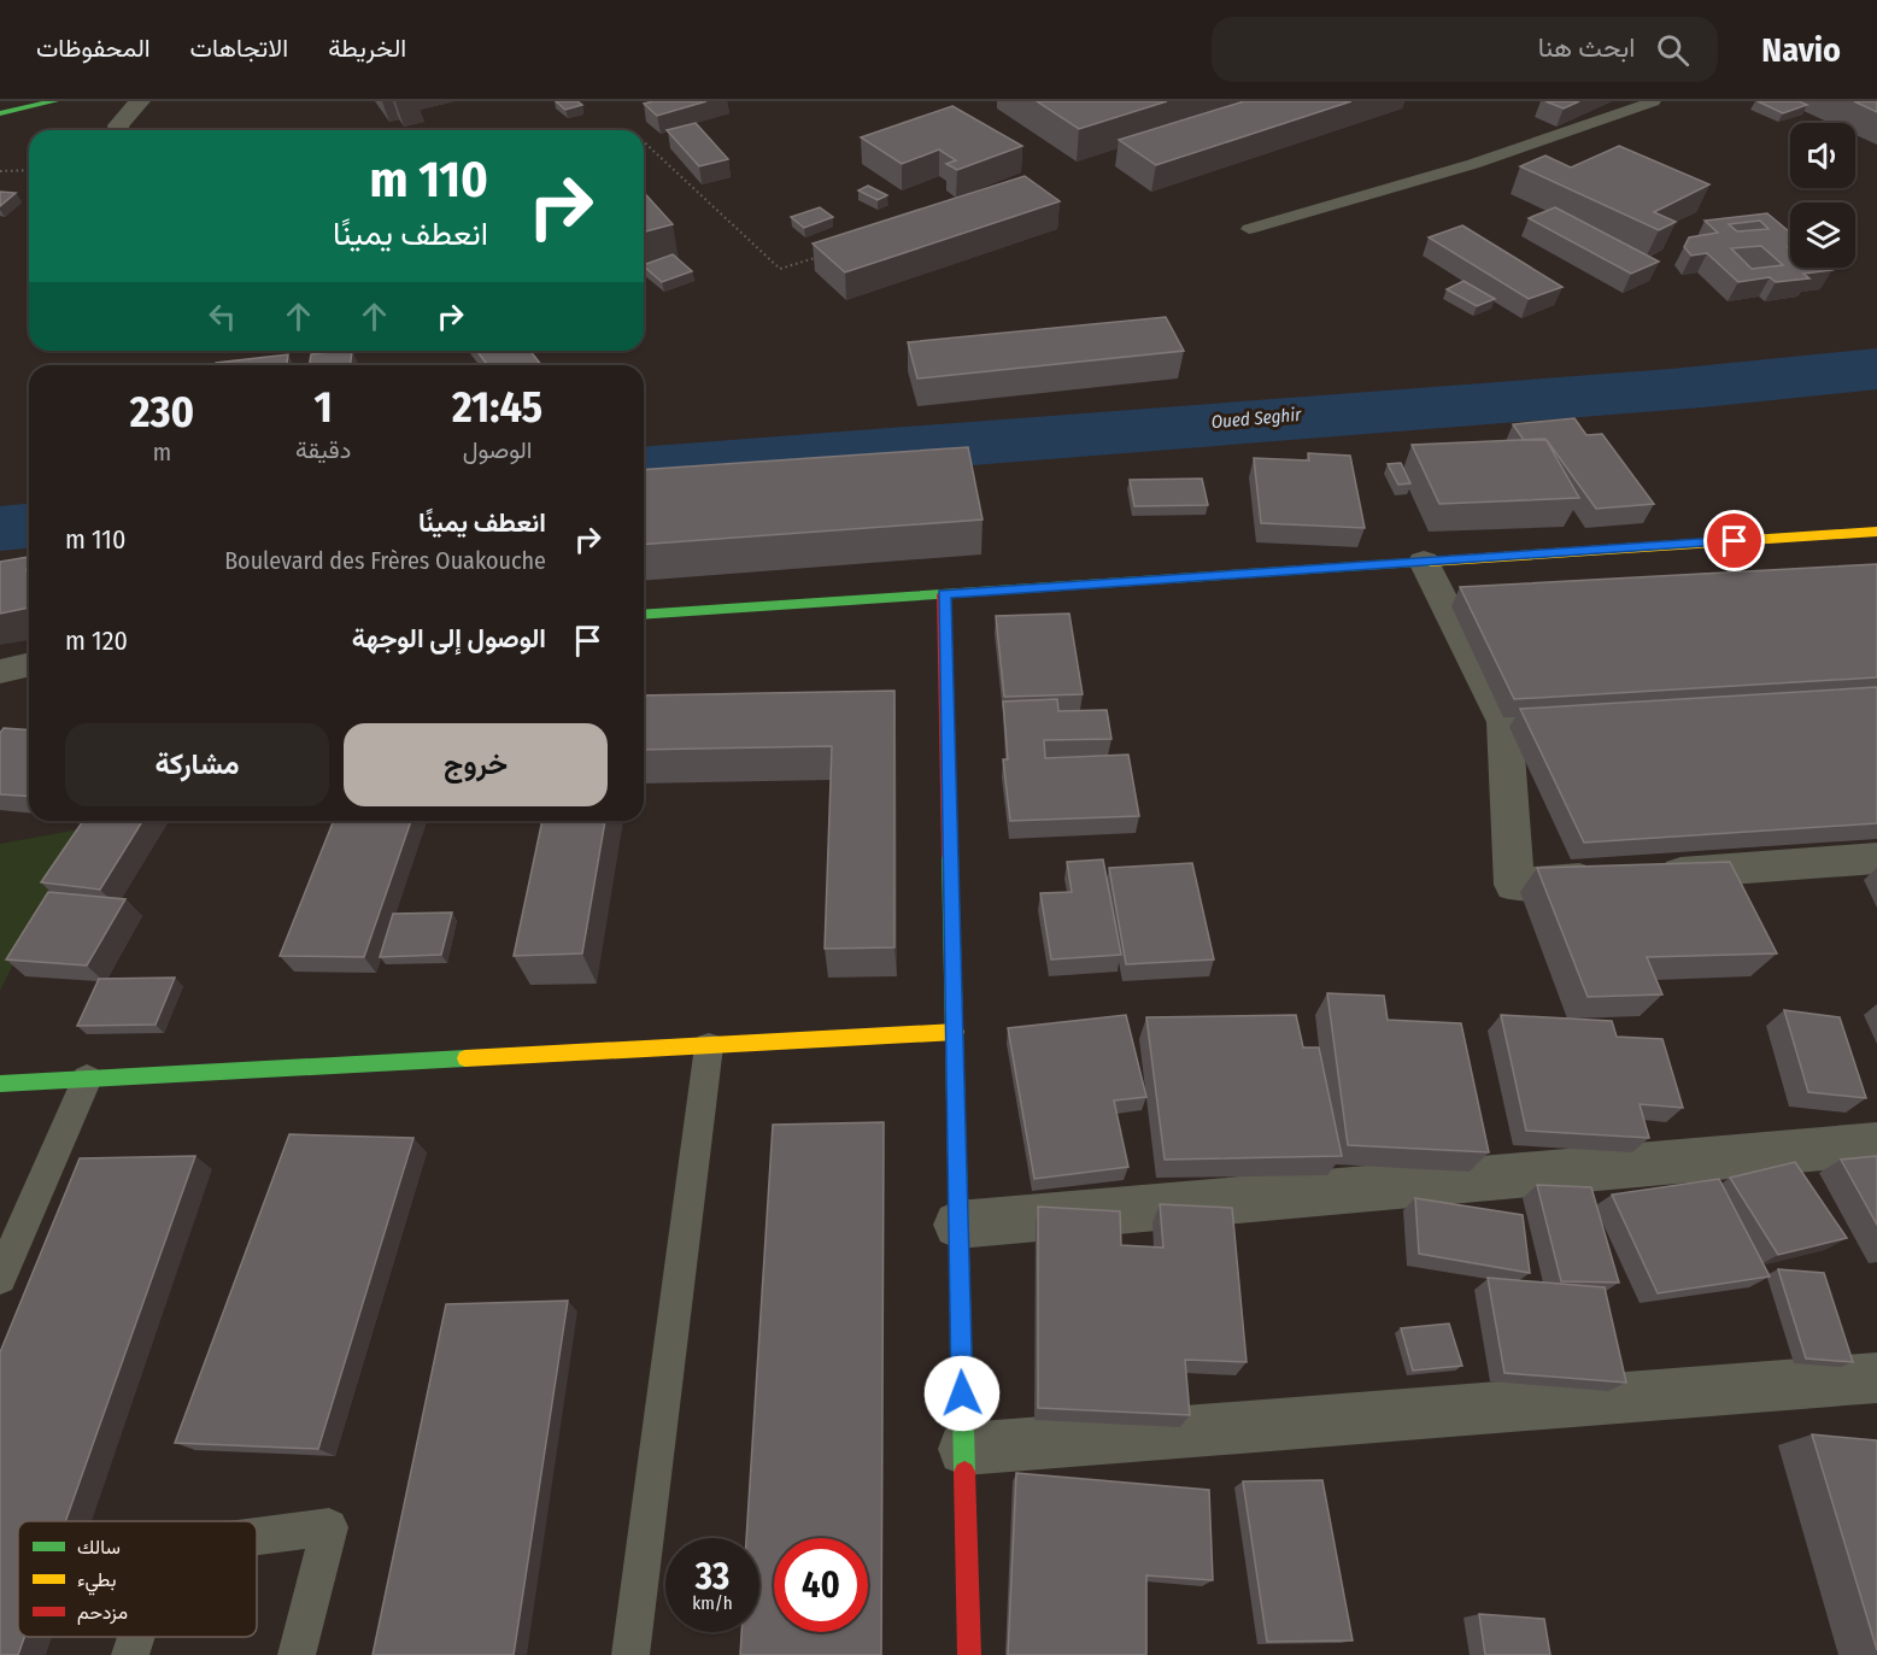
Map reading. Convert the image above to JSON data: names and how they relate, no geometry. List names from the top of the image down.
{
  "water": ["Oued Seghir"],
  "legend": ["سالك", "بطيء", "مزدحم"],
  "page": {
    "header": "Navio",
    "search": "ابحث هنا",
    "nav": ["الخريطة", "الاتجاهات", "المحفوظات"],
    "turn": ["110 m", "انعطف يمينًا"],
    "eta": [
      "21:45",
      "الوصول",
      "1",
      "دقيقة",
      "230",
      "m"
    ],
    "list": [
      {
        "name": "انعطف يمينًا",
        "note": "Boulevard des Frères Ouakouche",
        "value": "110 m"
      },
      {
        "name": "الوصول إلى الوجهة",
        "value": "120 m"
      }
    ],
    "buttons": ["خروج", "مشاركة"],
    "speed": "33 km/h",
    "limit": "40"
  }
}
